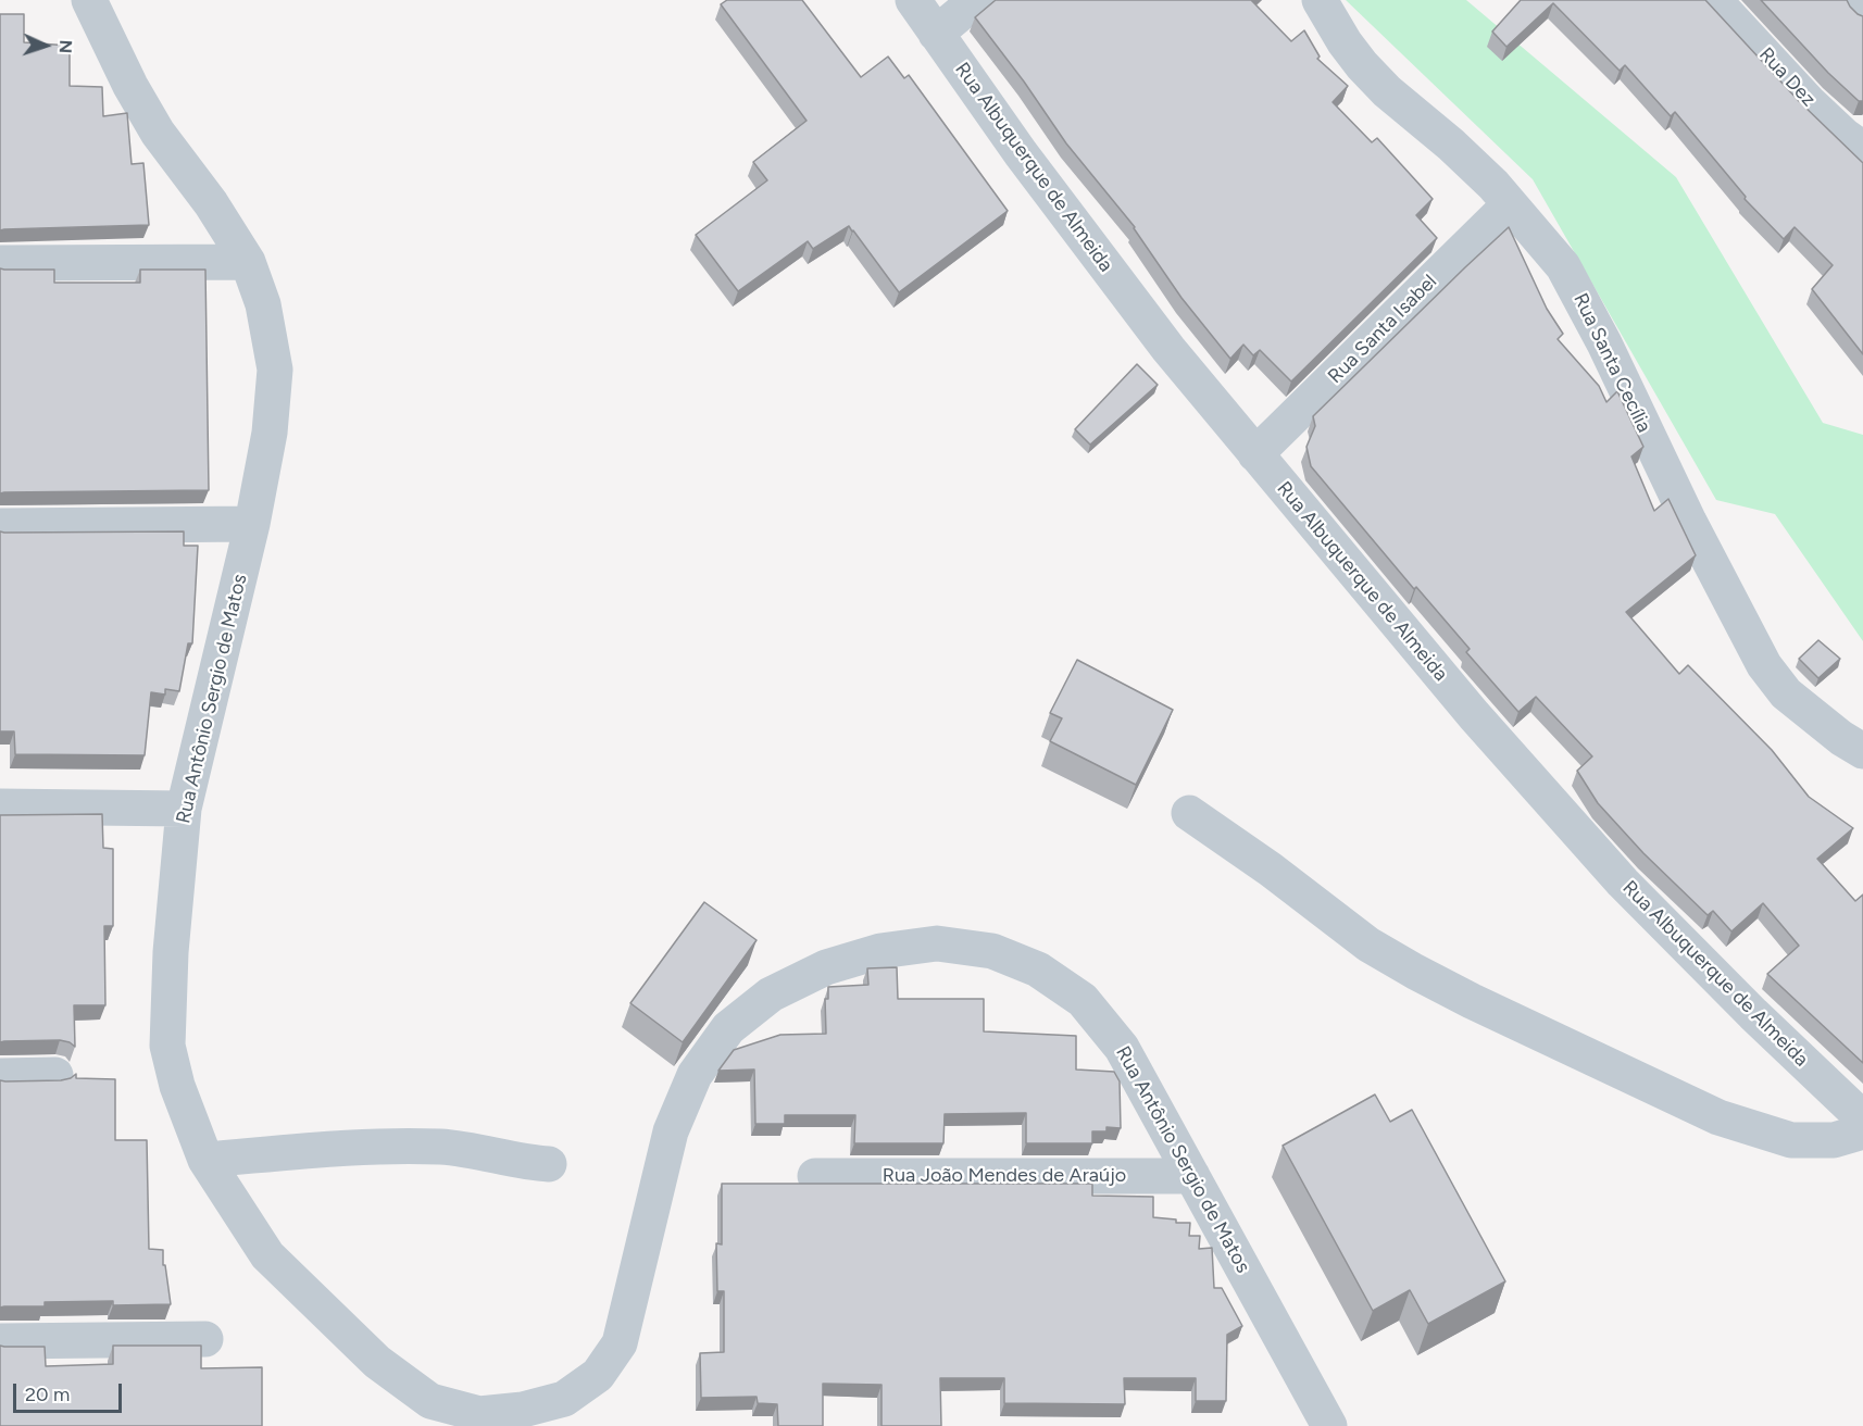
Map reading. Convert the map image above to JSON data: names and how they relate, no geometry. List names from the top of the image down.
{
  "streets": {
    "street": [
      "Rua Dez",
      "Rua Albuquerque de Almeida",
      "Rua Santa Isabel",
      "Rua Santa Cecília",
      "Rua Antônio Sergio de Matos",
      "Rua João Mendes de Araújo"
    ]
  },
  "crossings": [
    ["Rua Albuquerque de Almeida", "Rua Santa Isabel"],
    ["Rua Santa Isabel", "Rua Santa Cecília"],
    ["Rua Antônio Sergio de Matos", "Rua João Mendes de Araújo"]
  ],
  "scale_bar": "20 m",
  "north": "right"
}
